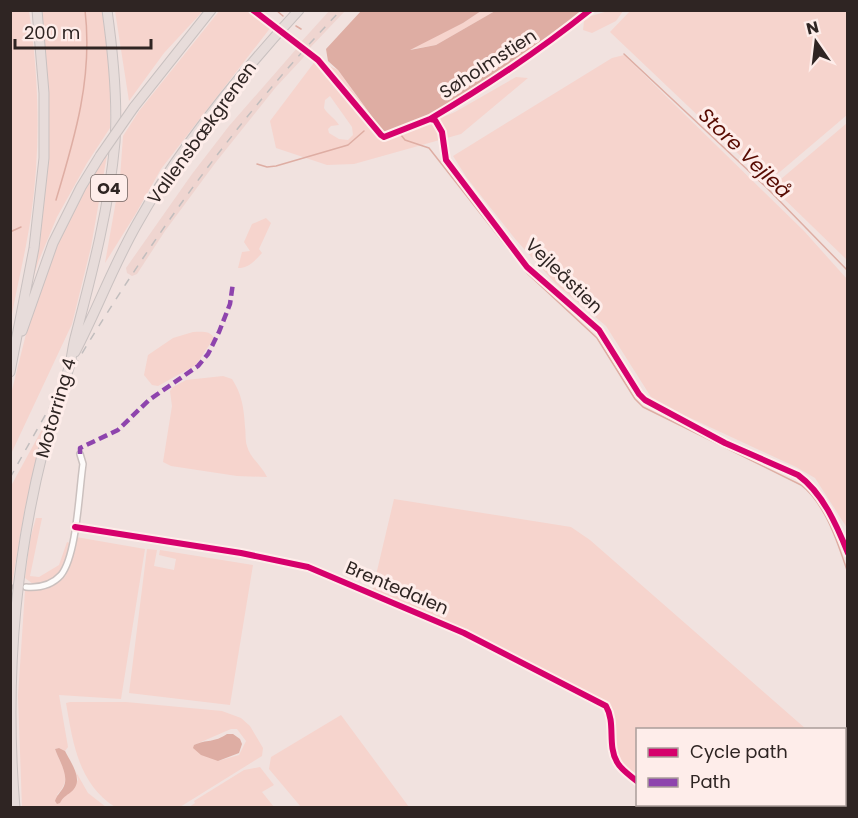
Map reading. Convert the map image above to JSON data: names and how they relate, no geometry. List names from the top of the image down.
{
  "streets": {
    "highway": ["Vallensbækgrenen", "O4", "Motorring 4"],
    "street": ["Brentedalen"],
    "cycle path": ["Søholmstien", "Vejleåstien"]
  },
  "crossings": [
    ["Vallensbækgrenen", "Motorring 4"]
  ],
  "water": ["Store Vejleå"],
  "legend": ["Cycle path", "Path"],
  "scale_bar": "200 m",
  "north": "top"
}
